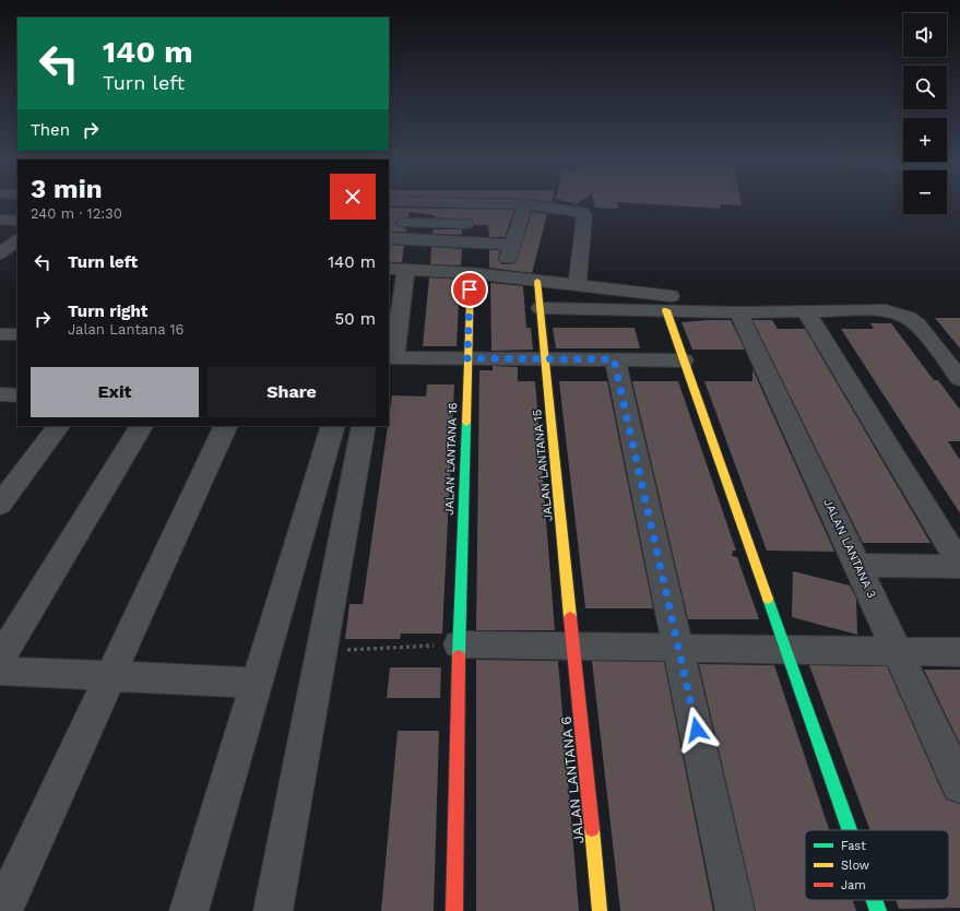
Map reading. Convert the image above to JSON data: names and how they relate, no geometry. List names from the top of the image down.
{
  "streets": {
    "street": [
      "JALAN LANTANA 16",
      "JALAN LANTANA 15",
      "JALAN LANTANA 3",
      "JALAN LANTANA 6"
    ]
  },
  "crossings": [
    ["JALAN LANTANA 15", "JALAN LANTANA 6"]
  ],
  "legend": ["Fast", "Slow", "Jam"],
  "page": {
    "map_buttons": ["+", "−"],
    "turn": ["140 m", "Turn left"],
    "then": "Then",
    "heading": ["3 min", "240 m · 12:30"],
    "list": [
      {
        "name": "Turn left",
        "value": "140 m"
      },
      {
        "name": "Turn right",
        "note": "Jalan Lantana 16",
        "value": "50 m"
      }
    ],
    "buttons": ["Exit", "Share"]
  }
}
